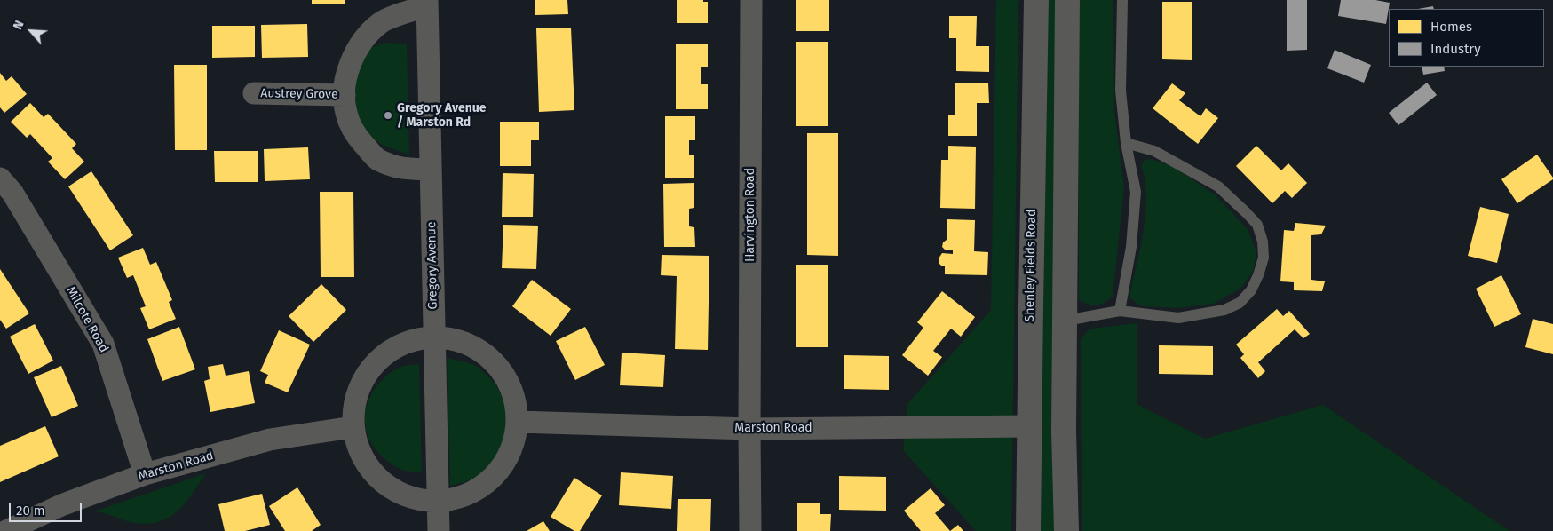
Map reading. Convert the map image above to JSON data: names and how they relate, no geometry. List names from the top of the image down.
{
  "streets": {
    "street": [
      "Austrey Grove",
      "Harvington Road",
      "Gregory Avenue",
      "Shenley Fields Road",
      "Milcote Road",
      "Marston Road"
    ]
  },
  "crossings": [
    ["Austrey Grove", "Gregory Avenue"],
    ["Harvington Road", "Marston Road"],
    ["Shenley Fields Road", "Marston Road"],
    ["Milcote Road", "Marston Road"]
  ],
  "places": ["Gregory Avenue / Marston Rd"],
  "legend": ["Homes", "Industry"],
  "scale_bar": "20 m",
  "north": "top left"
}
